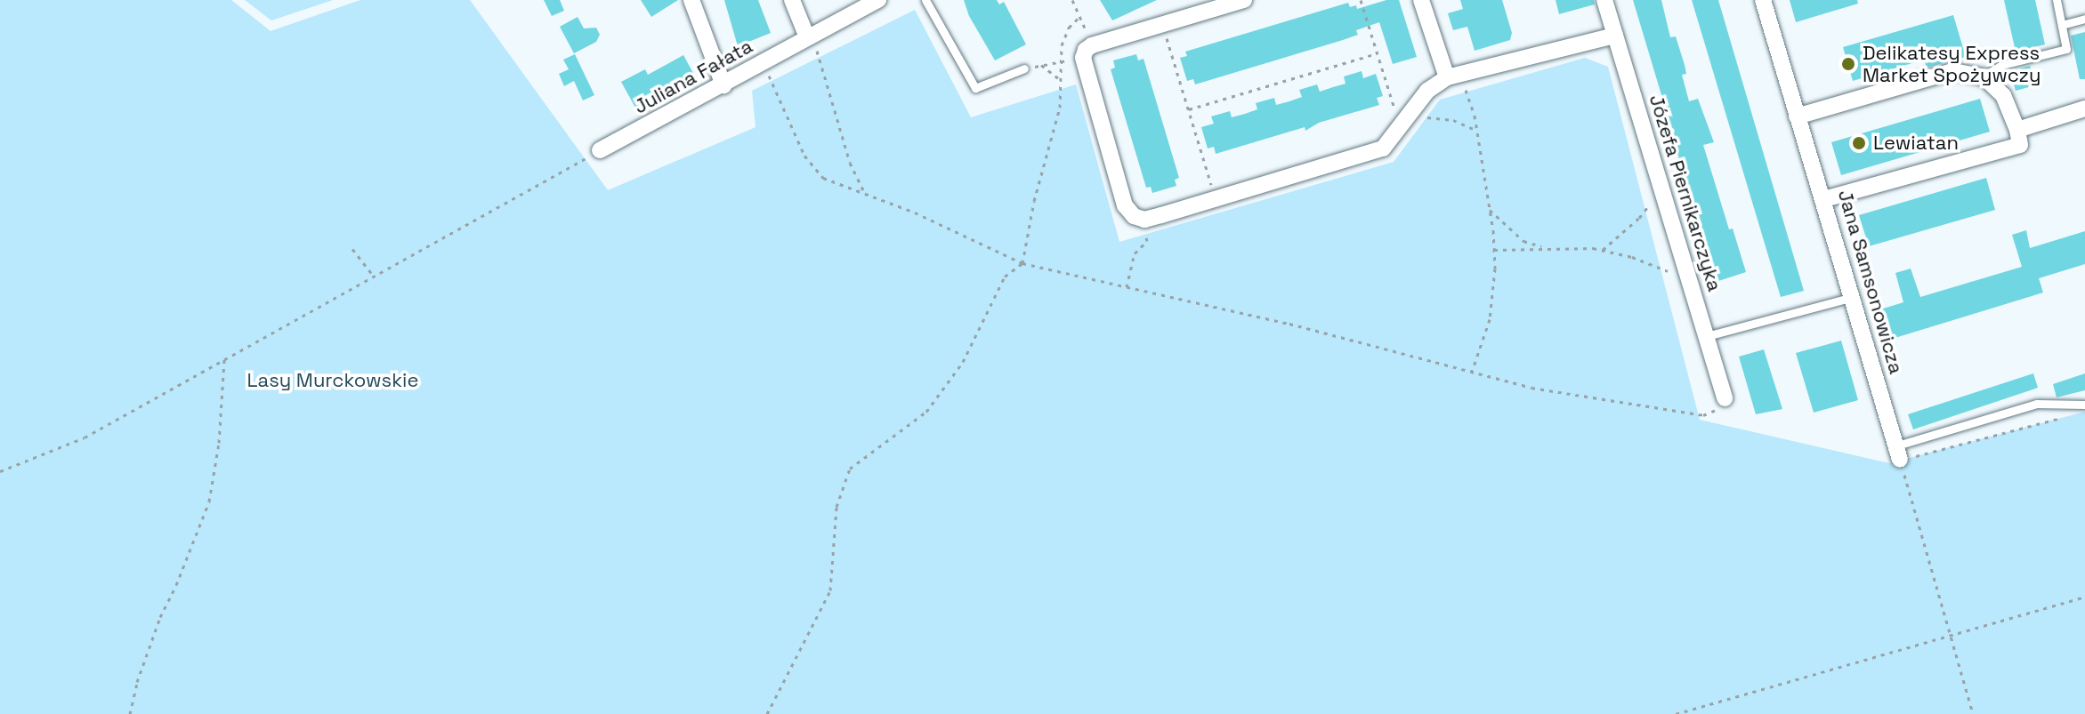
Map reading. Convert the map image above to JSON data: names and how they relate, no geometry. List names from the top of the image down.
{
  "streets": {
    "street": ["Juliana Fałata", "Józefa Piernikarczyka", "Jana Samsonowicza"]
  },
  "parks": ["Lasy Murckowskie"],
  "places": ["Delikatesy Express Market Spożywczy", "Lewiatan"]
}
